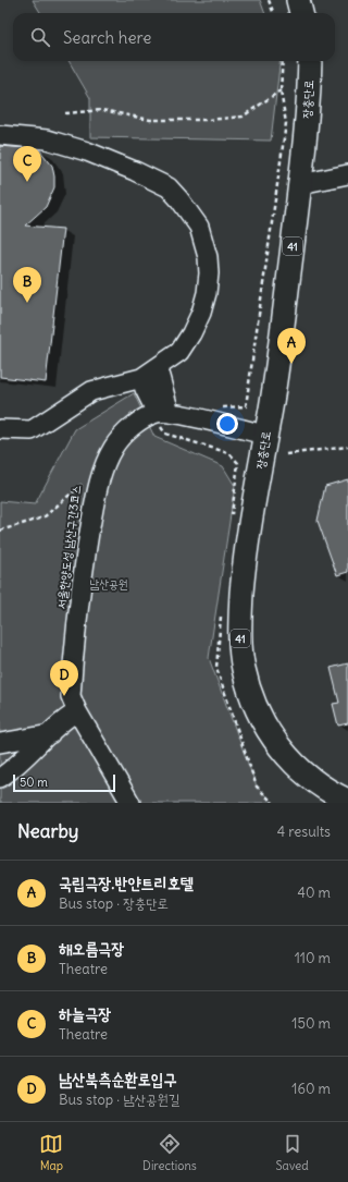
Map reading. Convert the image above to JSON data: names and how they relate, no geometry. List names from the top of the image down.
{
  "streets": {
    "main road": ["장충단로", "41"],
    "path": ["서울한양도성 남산구간3코스"]
  },
  "parks": ["남산공원"],
  "scale_bar": "50 m",
  "page": {
    "search": "Search here",
    "pins": [
      "C",
      "B",
      "A",
      "D"
    ],
    "scale": "50 m",
    "heading": ["Nearby", "4 results"],
    "list": [
      {
        "mark": "A",
        "name": "국립극장.반얀트리호텔",
        "note": "Bus stop · 장충단로",
        "value": "40 m"
      },
      {
        "mark": "B",
        "name": "해오름극장",
        "note": "Theatre",
        "value": "110 m"
      },
      {
        "mark": "C",
        "name": "하늘극장",
        "note": "Theatre",
        "value": "150 m"
      },
      {
        "mark": "D",
        "name": "남산북측순환로입구",
        "note": "Bus stop · 남산공원길",
        "value": "160 m"
      }
    ],
    "nav": ["Map", "Directions", "Saved"]
  }
}
